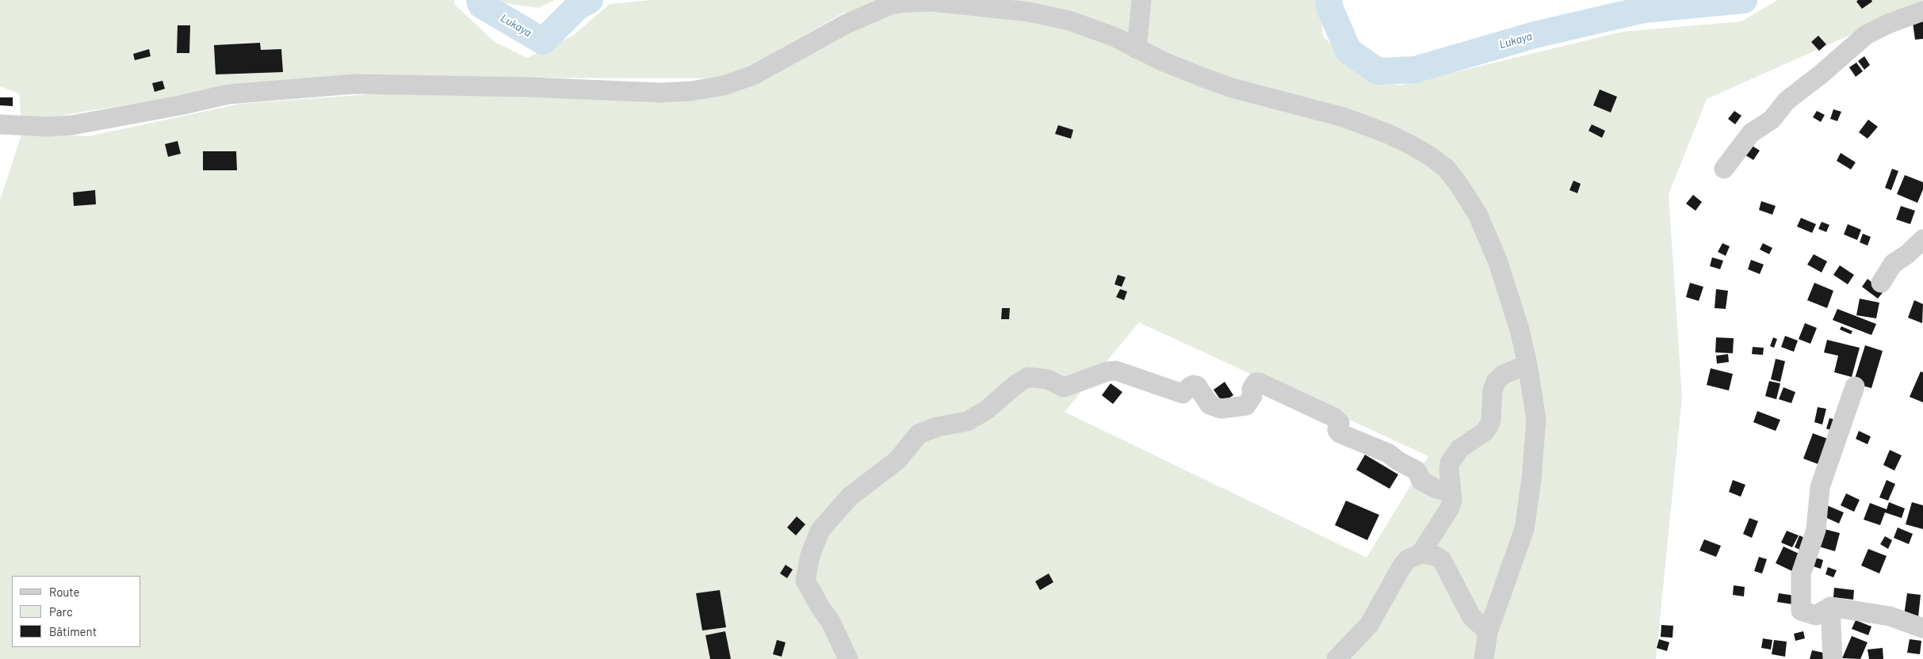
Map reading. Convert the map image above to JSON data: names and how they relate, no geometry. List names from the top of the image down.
{
  "water": ["Lukaya"],
  "legend": ["Route", "Parc", "Bâtiment"]
}
